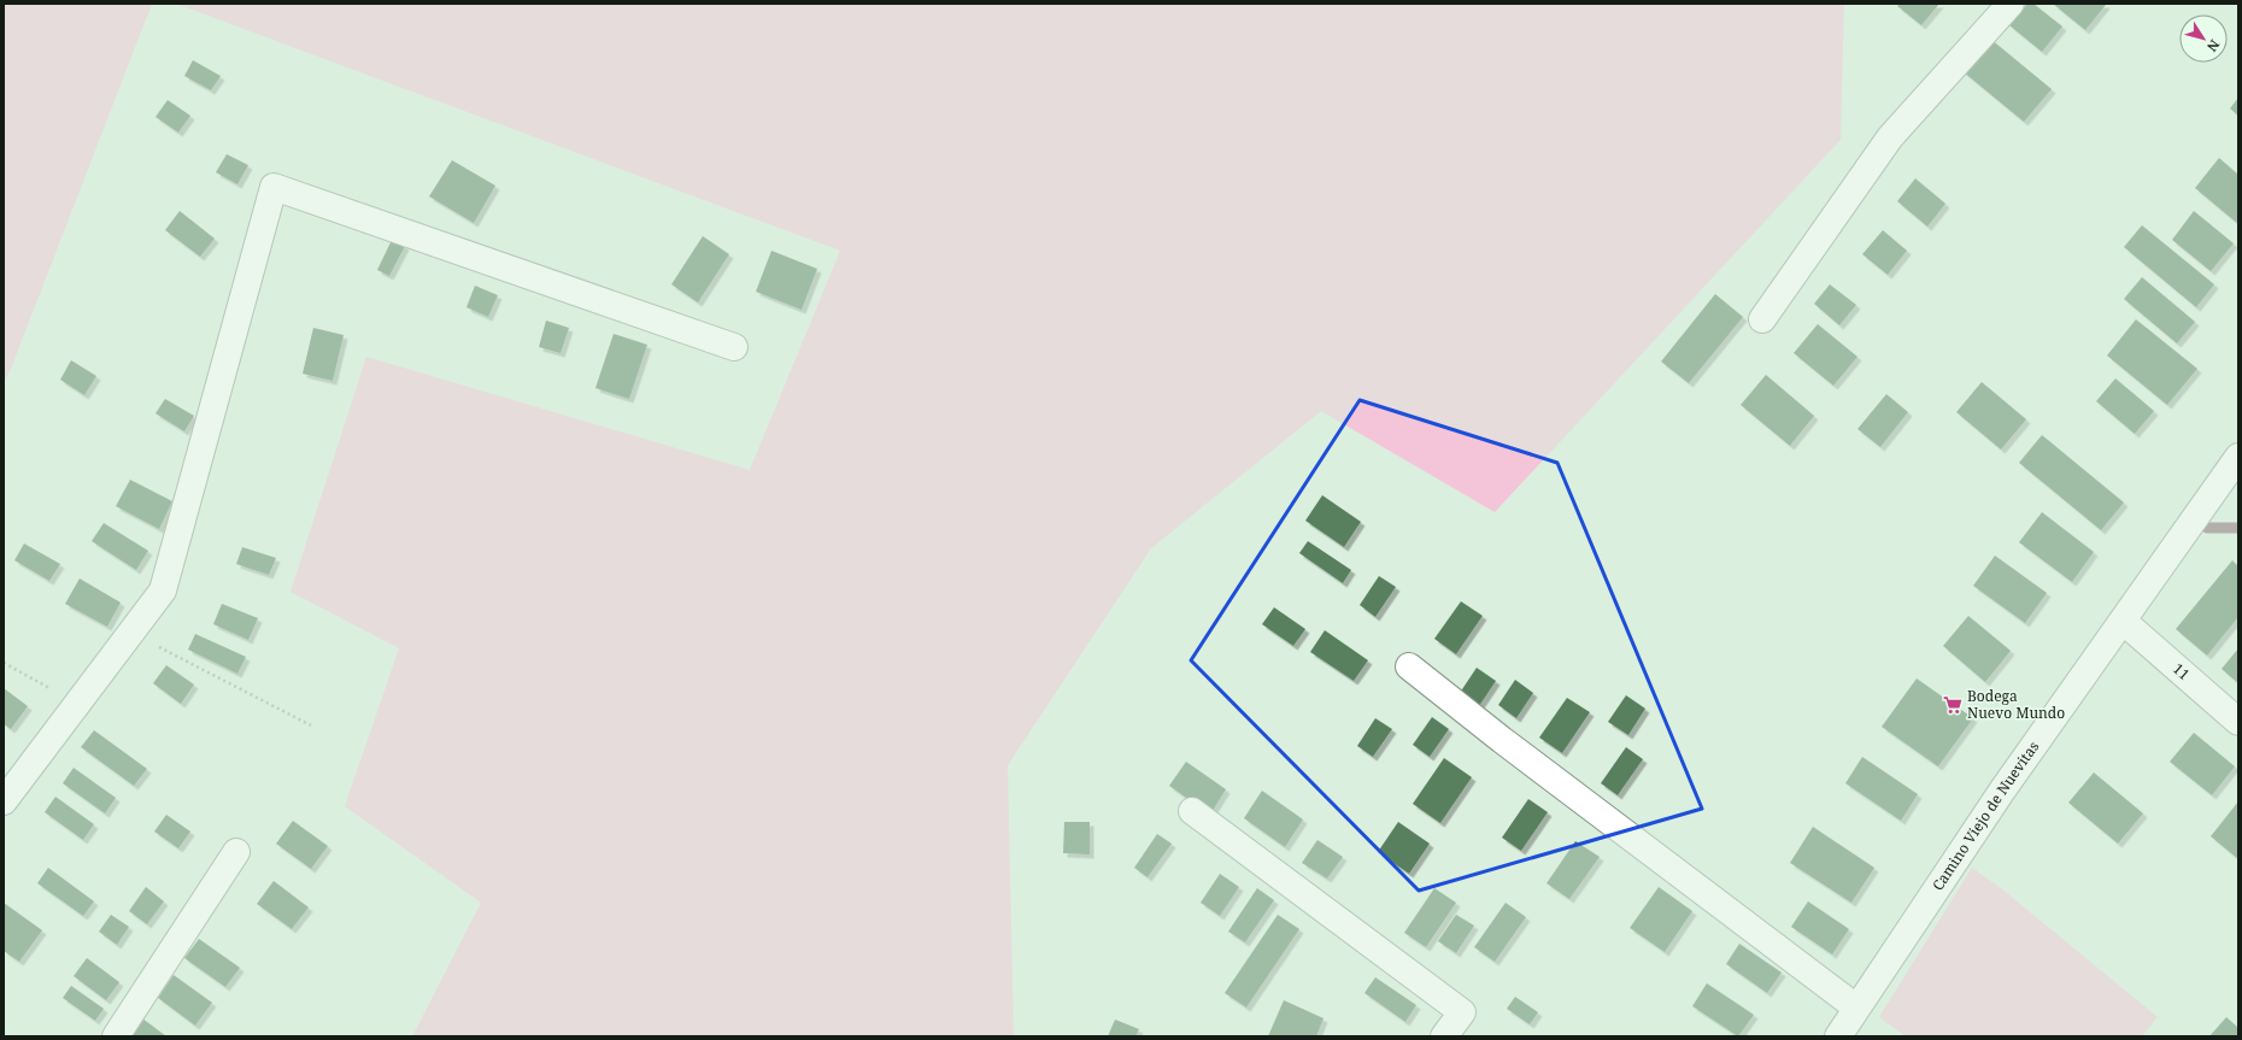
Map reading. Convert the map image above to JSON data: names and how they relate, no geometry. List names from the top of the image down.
{
  "streets": {
    "street": ["11", "Camino Viejo de Nuevitas"]
  },
  "crossings": [
    ["11", "Camino Viejo de Nuevitas"]
  ],
  "places": {
    "supermarket": ["Bodega Nuevo Mundo"]
  },
  "north": "bottom right"
}
